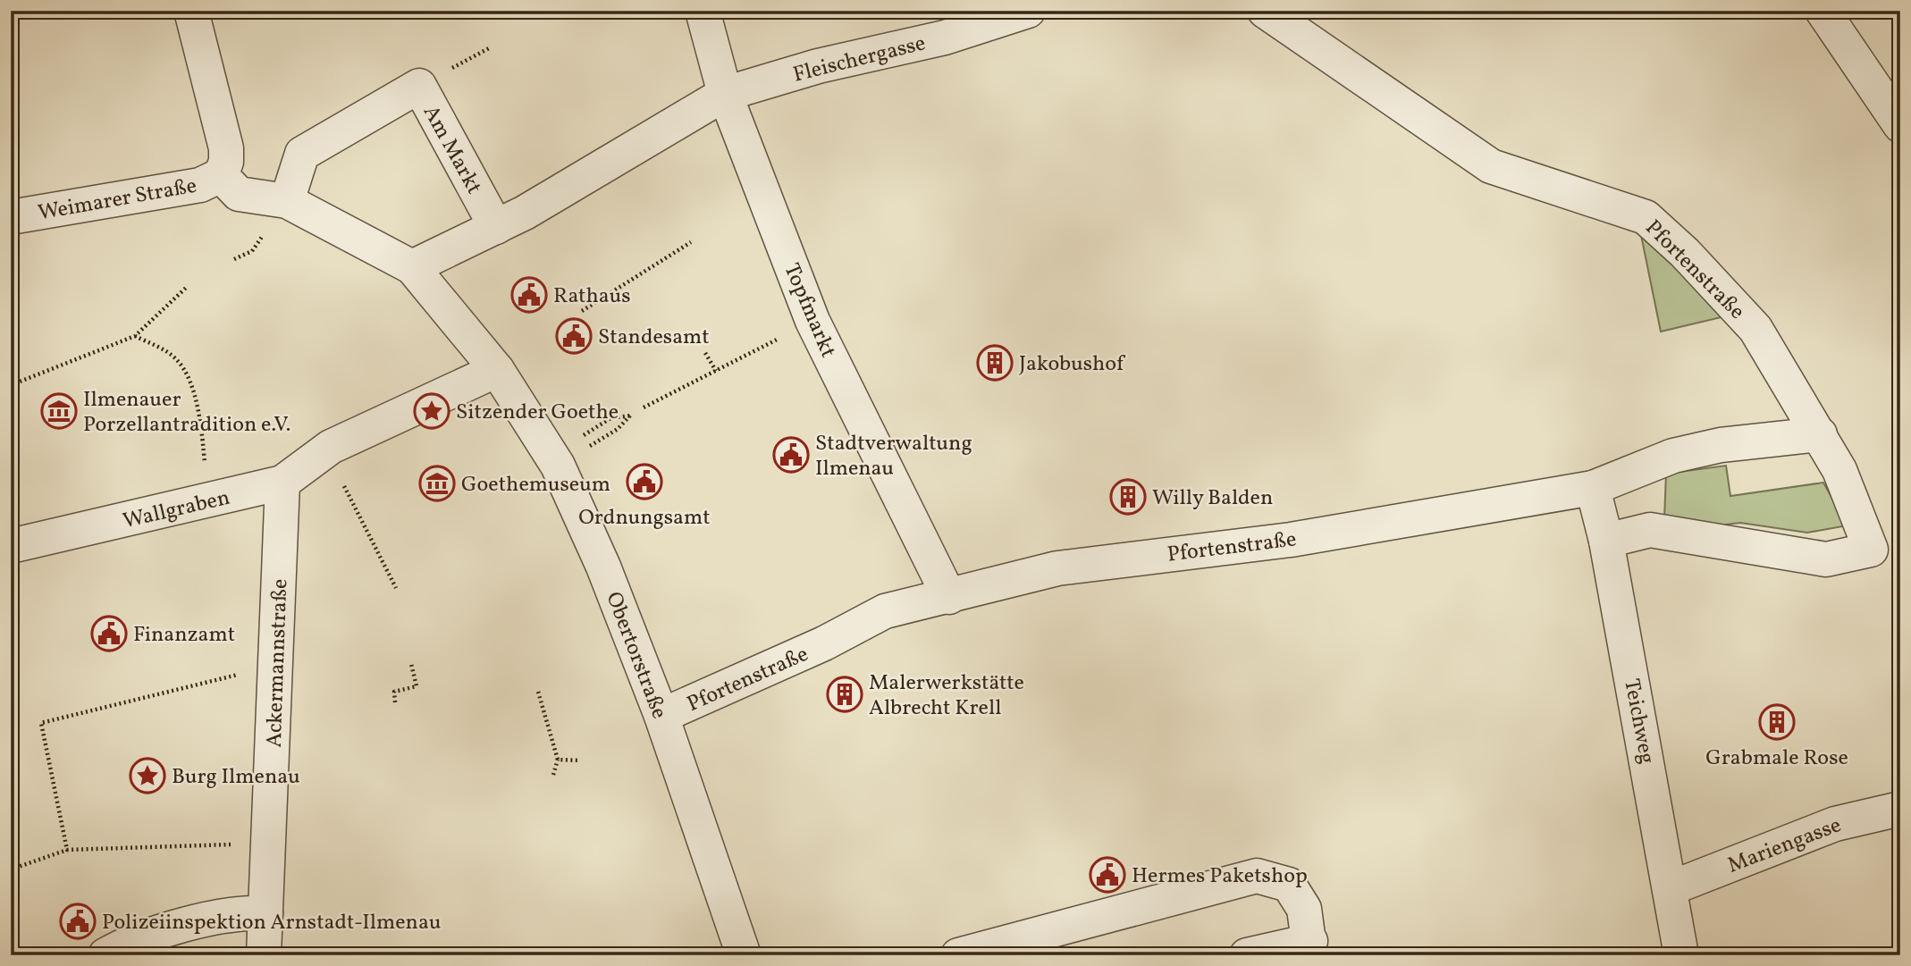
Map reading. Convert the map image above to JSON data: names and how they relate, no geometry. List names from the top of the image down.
{
  "streets": {
    "street": [
      "Fleischergasse",
      "Am Markt",
      "Weimarer Straße",
      "Pfortenstraße",
      "Topfmarkt",
      "Wallgraben",
      "Obertorstraße",
      "Ackermannstraße",
      "Teichweg",
      "Mariengasse"
    ]
  },
  "crossings": [
    ["Fleischergasse", "Am Markt"],
    ["Fleischergasse", "Topfmarkt"],
    ["Pfortenstraße", "Topfmarkt"],
    ["Pfortenstraße", "Obertorstraße"],
    ["Pfortenstraße", "Teichweg"],
    ["Wallgraben", "Obertorstraße"],
    ["Wallgraben", "Ackermannstraße"],
    ["Teichweg", "Mariengasse"]
  ],
  "places": {
    "public building": [
      "Rathaus",
      "Standesamt",
      "Stadtverwaltung Ilmenau",
      "Ordnungsamt",
      "Finanzamt",
      "Hermes Paketshop",
      "Polizeiinspektion Arnstadt-Ilmenau"
    ],
    "building": [
      "Jakobushof",
      "Willy Balden",
      "Malerwerkstätte Albrecht Krell",
      "Grabmale Rose"
    ],
    "museum": ["Ilmenauer Porzellantradition e.V.", "Goethemuseum"],
    "place": ["Sitzender Goethe", "Burg Ilmenau"]
  }
}
